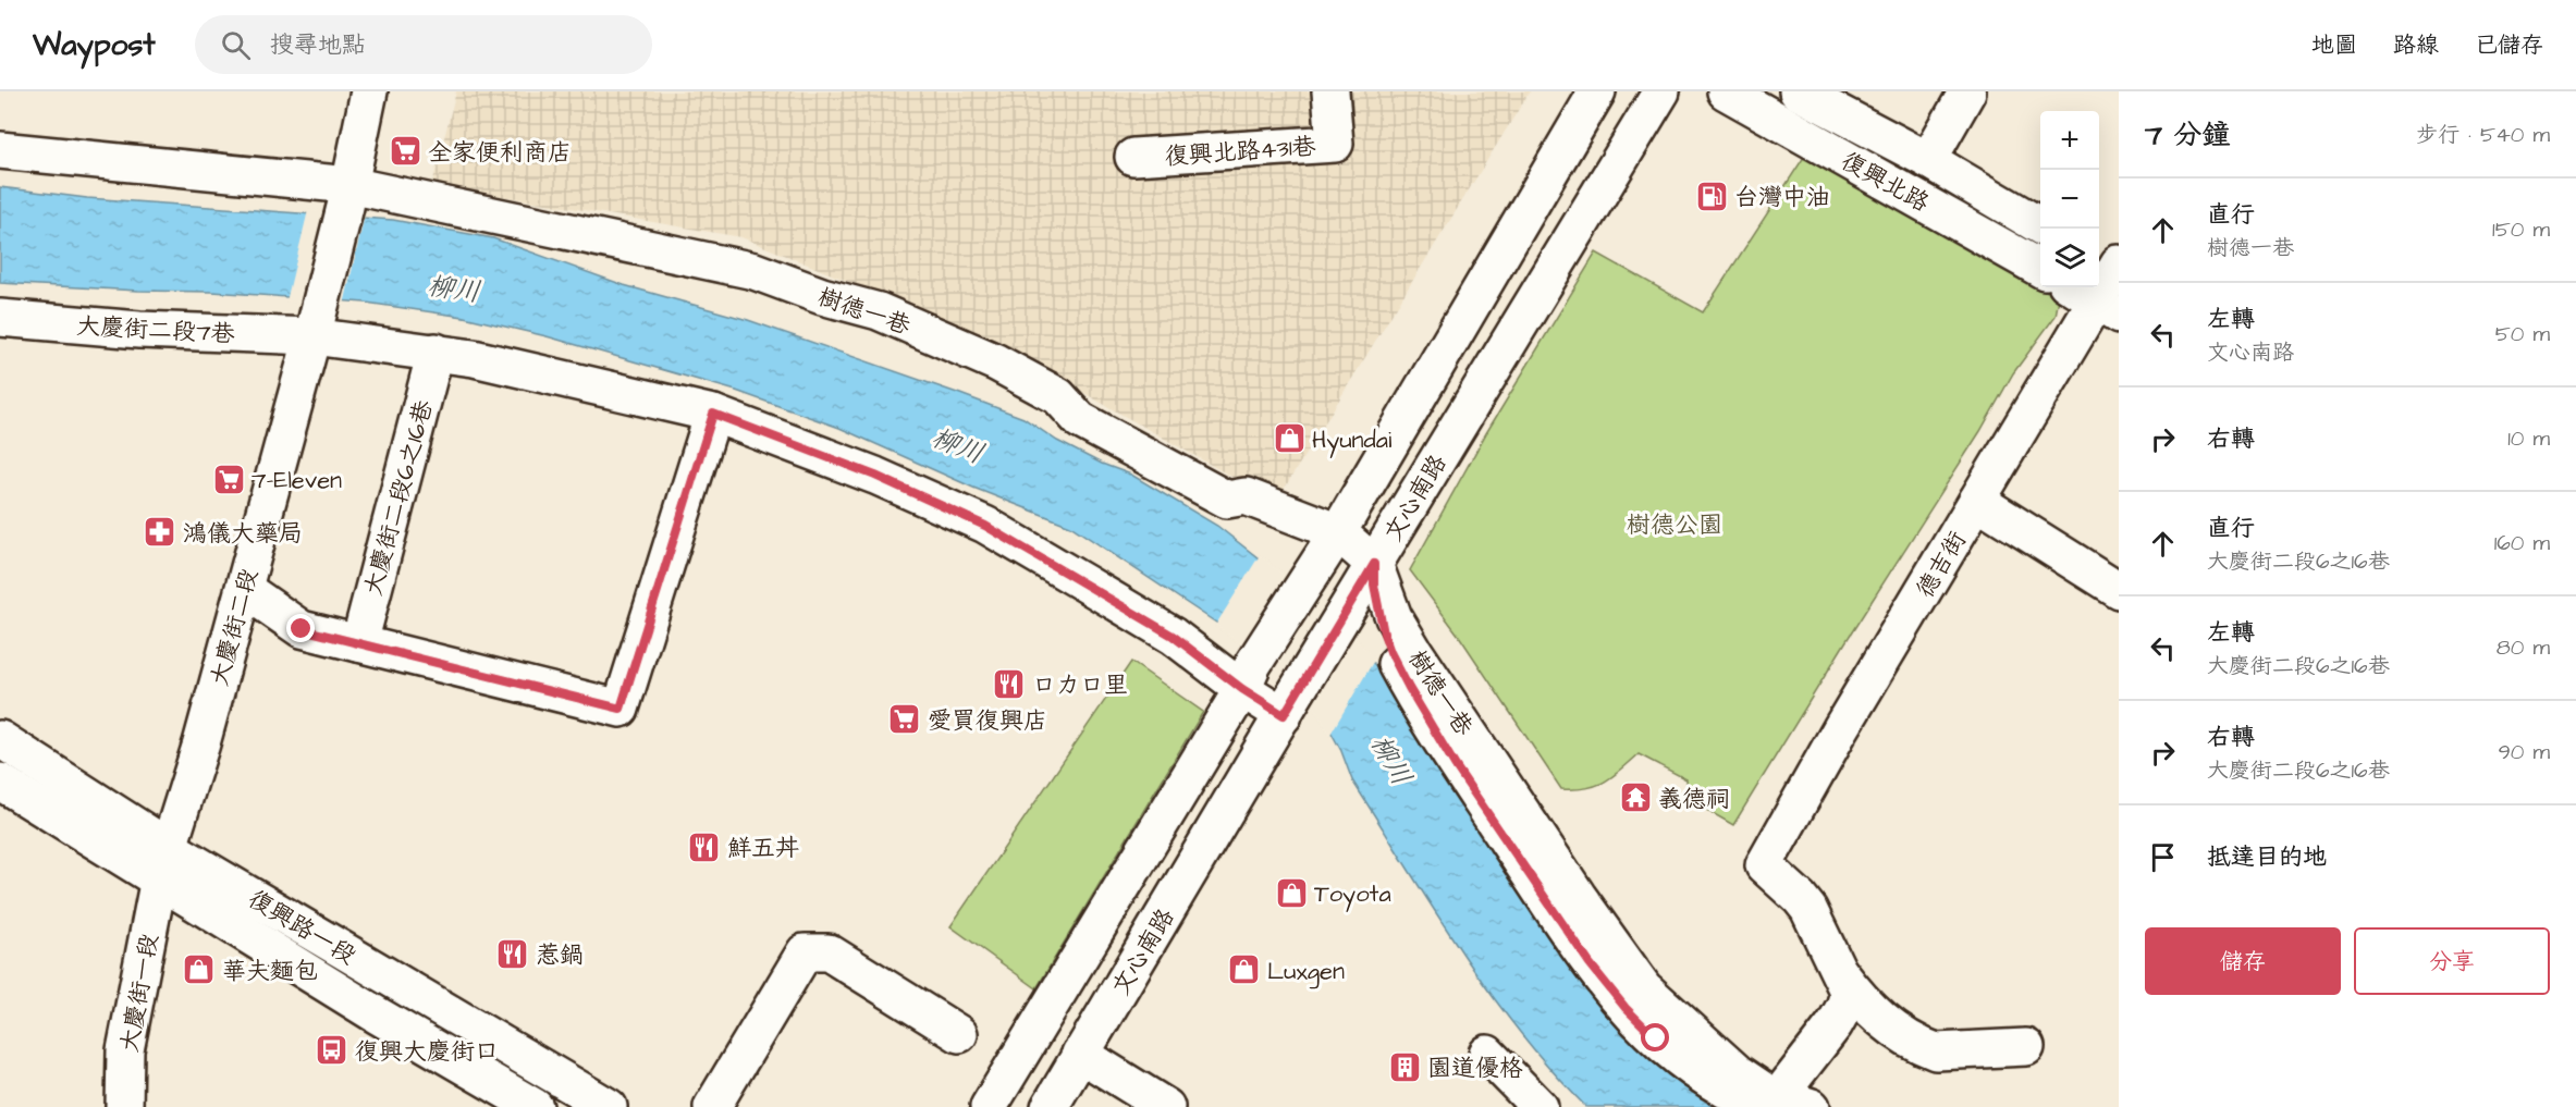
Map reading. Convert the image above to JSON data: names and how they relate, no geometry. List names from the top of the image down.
{
  "streets": {
    "street": [
      "復興北路431巷",
      "復興北路",
      "樹德一巷",
      "大慶街二段7巷",
      "大慶街二段6之16巷",
      "文心南路",
      "德吉街",
      "大慶街二段",
      "復興路一段",
      "大慶街一段"
    ]
  },
  "crossings": [
    ["樹德一巷", "文心南路"],
    ["樹德一巷", "德吉街"],
    ["樹德一巷", "大慶街二段"],
    ["大慶街二段7巷", "大慶街二段"],
    ["大慶街二段", "復興路一段"],
    ["大慶街二段", "大慶街一段"],
    ["復興路一段", "大慶街一段"]
  ],
  "water": ["柳川"],
  "parks": ["樹德公園"],
  "places": {
    "supermarket": ["全家便利商店", "7-Eleven", "愛買復興店"],
    "fuel station": ["台灣中油"],
    "shop": [
      "Hyundai",
      "Toyota",
      "華夫麵包",
      "Luxgen"
    ],
    "pharmacy": ["鴻儀大藥局"],
    "restaurant": ["ロカロ里", "鮮五丼", "惹鍋"],
    "temple": ["義德祠"],
    "bus stop": ["復興大慶街口"],
    "building": ["園道優格"]
  },
  "page": {
    "header": "Waypost",
    "search": "搜尋地點",
    "nav": ["地圖", "路線", "已儲存"],
    "heading": ["7 分鐘", "步行 · 540 m"],
    "map_buttons": ["+", "−"],
    "list": [
      ["直行", "樹德一巷", "150 m"],
      ["左轉", "文心南路", "50 m"],
      ["右轉", "10 m"],
      ["直行", "大慶街二段6之16巷", "160 m"],
      ["左轉", "大慶街二段6之16巷", "80 m"],
      ["右轉", "大慶街二段6之16巷", "90 m"],
      "抵達目的地"
    ],
    "buttons": ["儲存", "分享"]
  }
}
